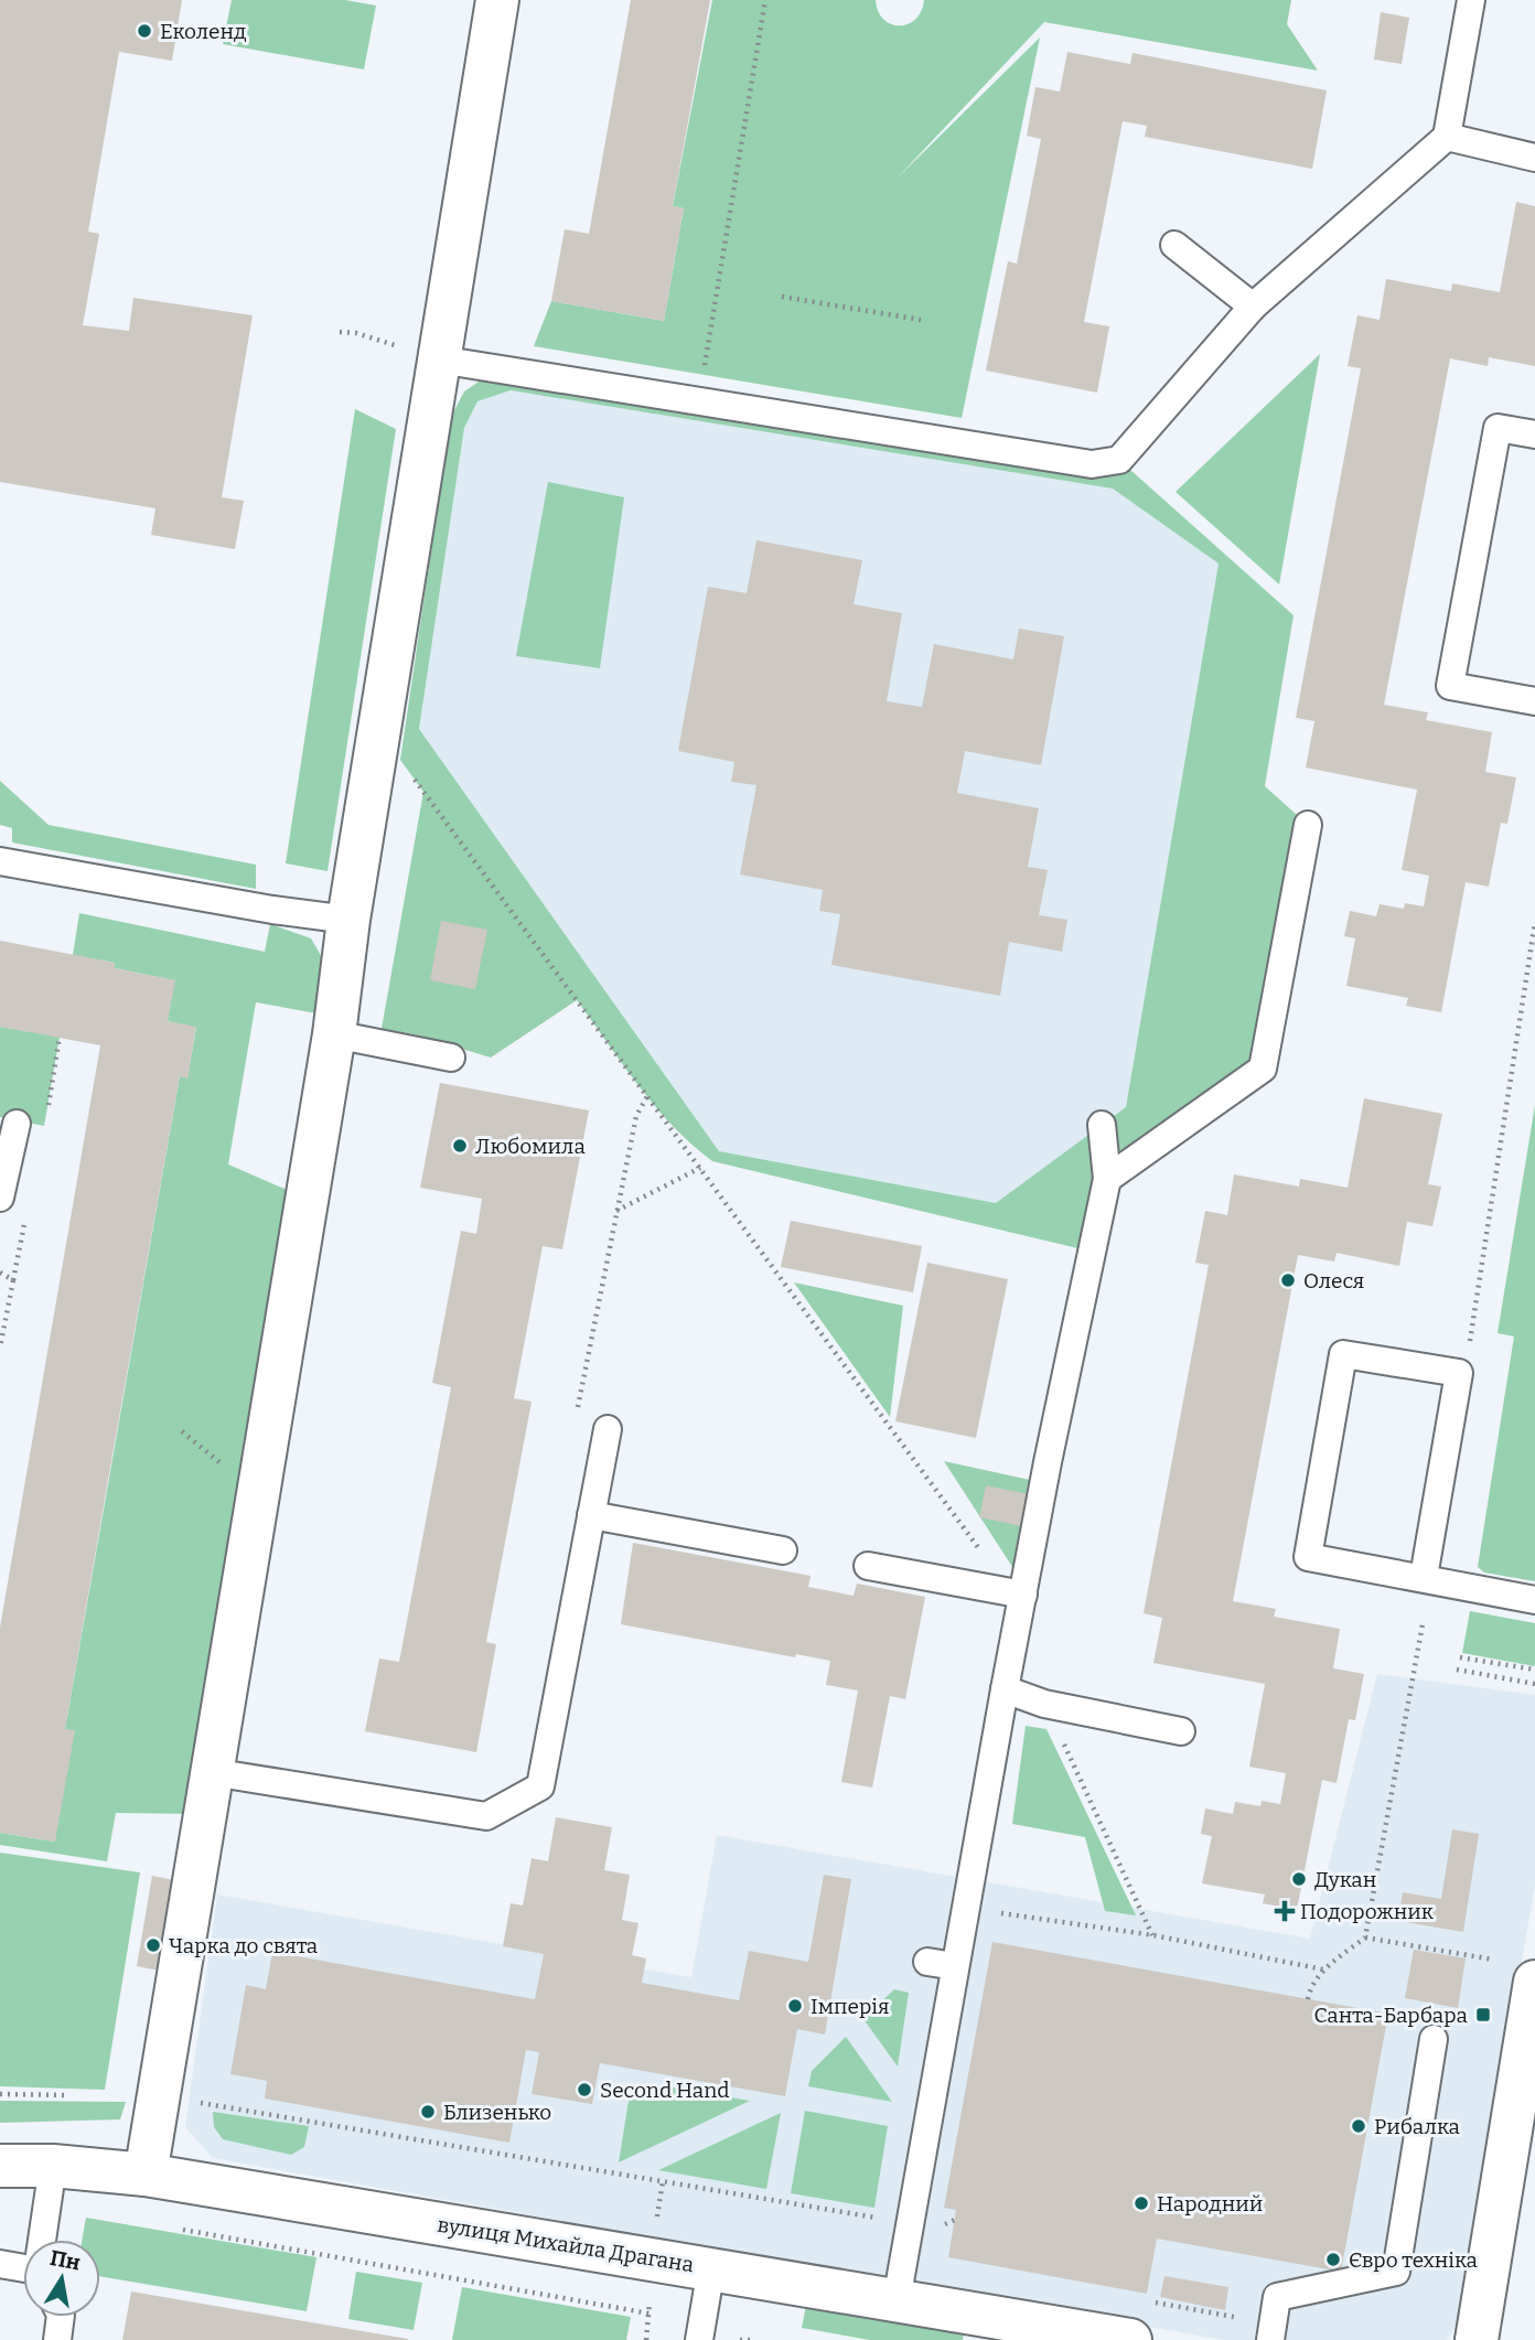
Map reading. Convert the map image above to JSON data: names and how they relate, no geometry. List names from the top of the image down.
{
  "streets": {
    "street": ["вулиця Михайла Драгана"]
  },
  "places": {
    "other": [
      "Еколенд",
      "Любомила",
      "Олеся",
      "Дукан",
      "Чарка до свята",
      "Імперія",
      "Second Hand",
      "Близенько",
      "Рибалка",
      "Народний",
      "Євро техніка"
    ],
    "health": ["Подорожник"],
    "transit": ["Санта-Барбара"]
  },
  "north": "top"
}
